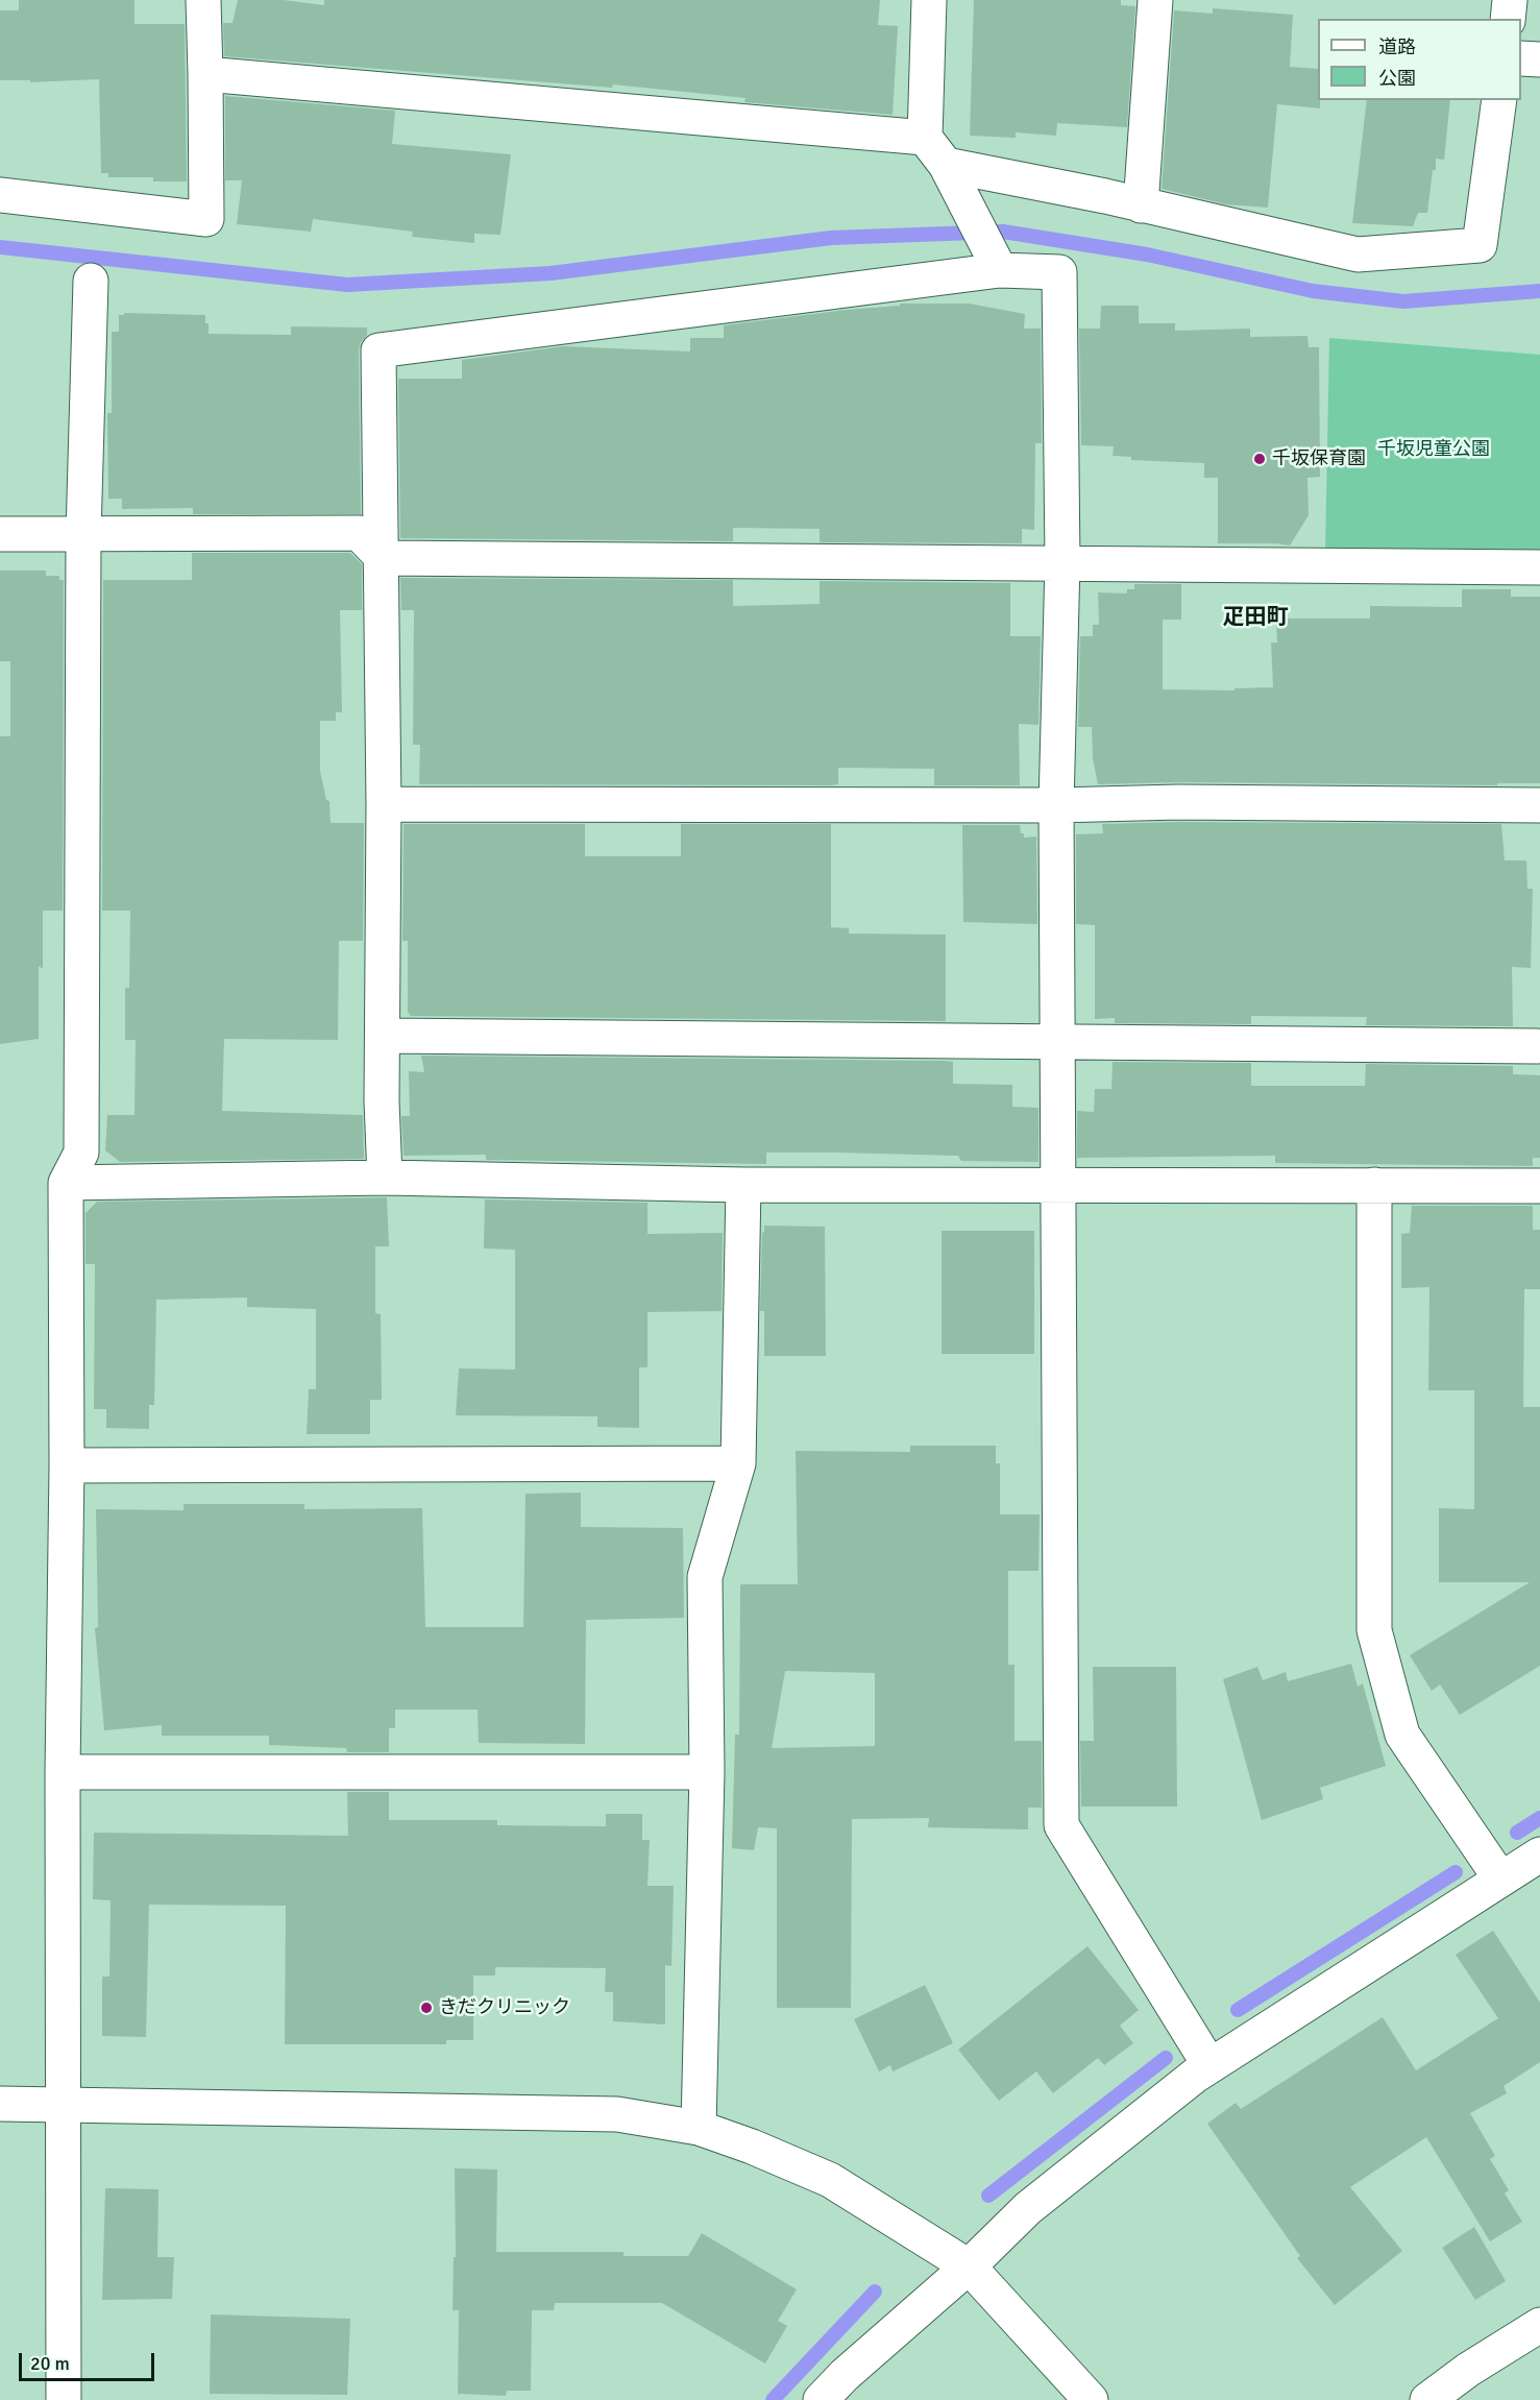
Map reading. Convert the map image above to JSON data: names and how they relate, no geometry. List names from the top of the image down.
{
  "districts": ["疋田町"],
  "parks": ["千坂児童公園"],
  "places": ["千坂保育園", "きだクリニック"],
  "legend": ["道路", "公園"],
  "scale_bar": "20 m"
}
